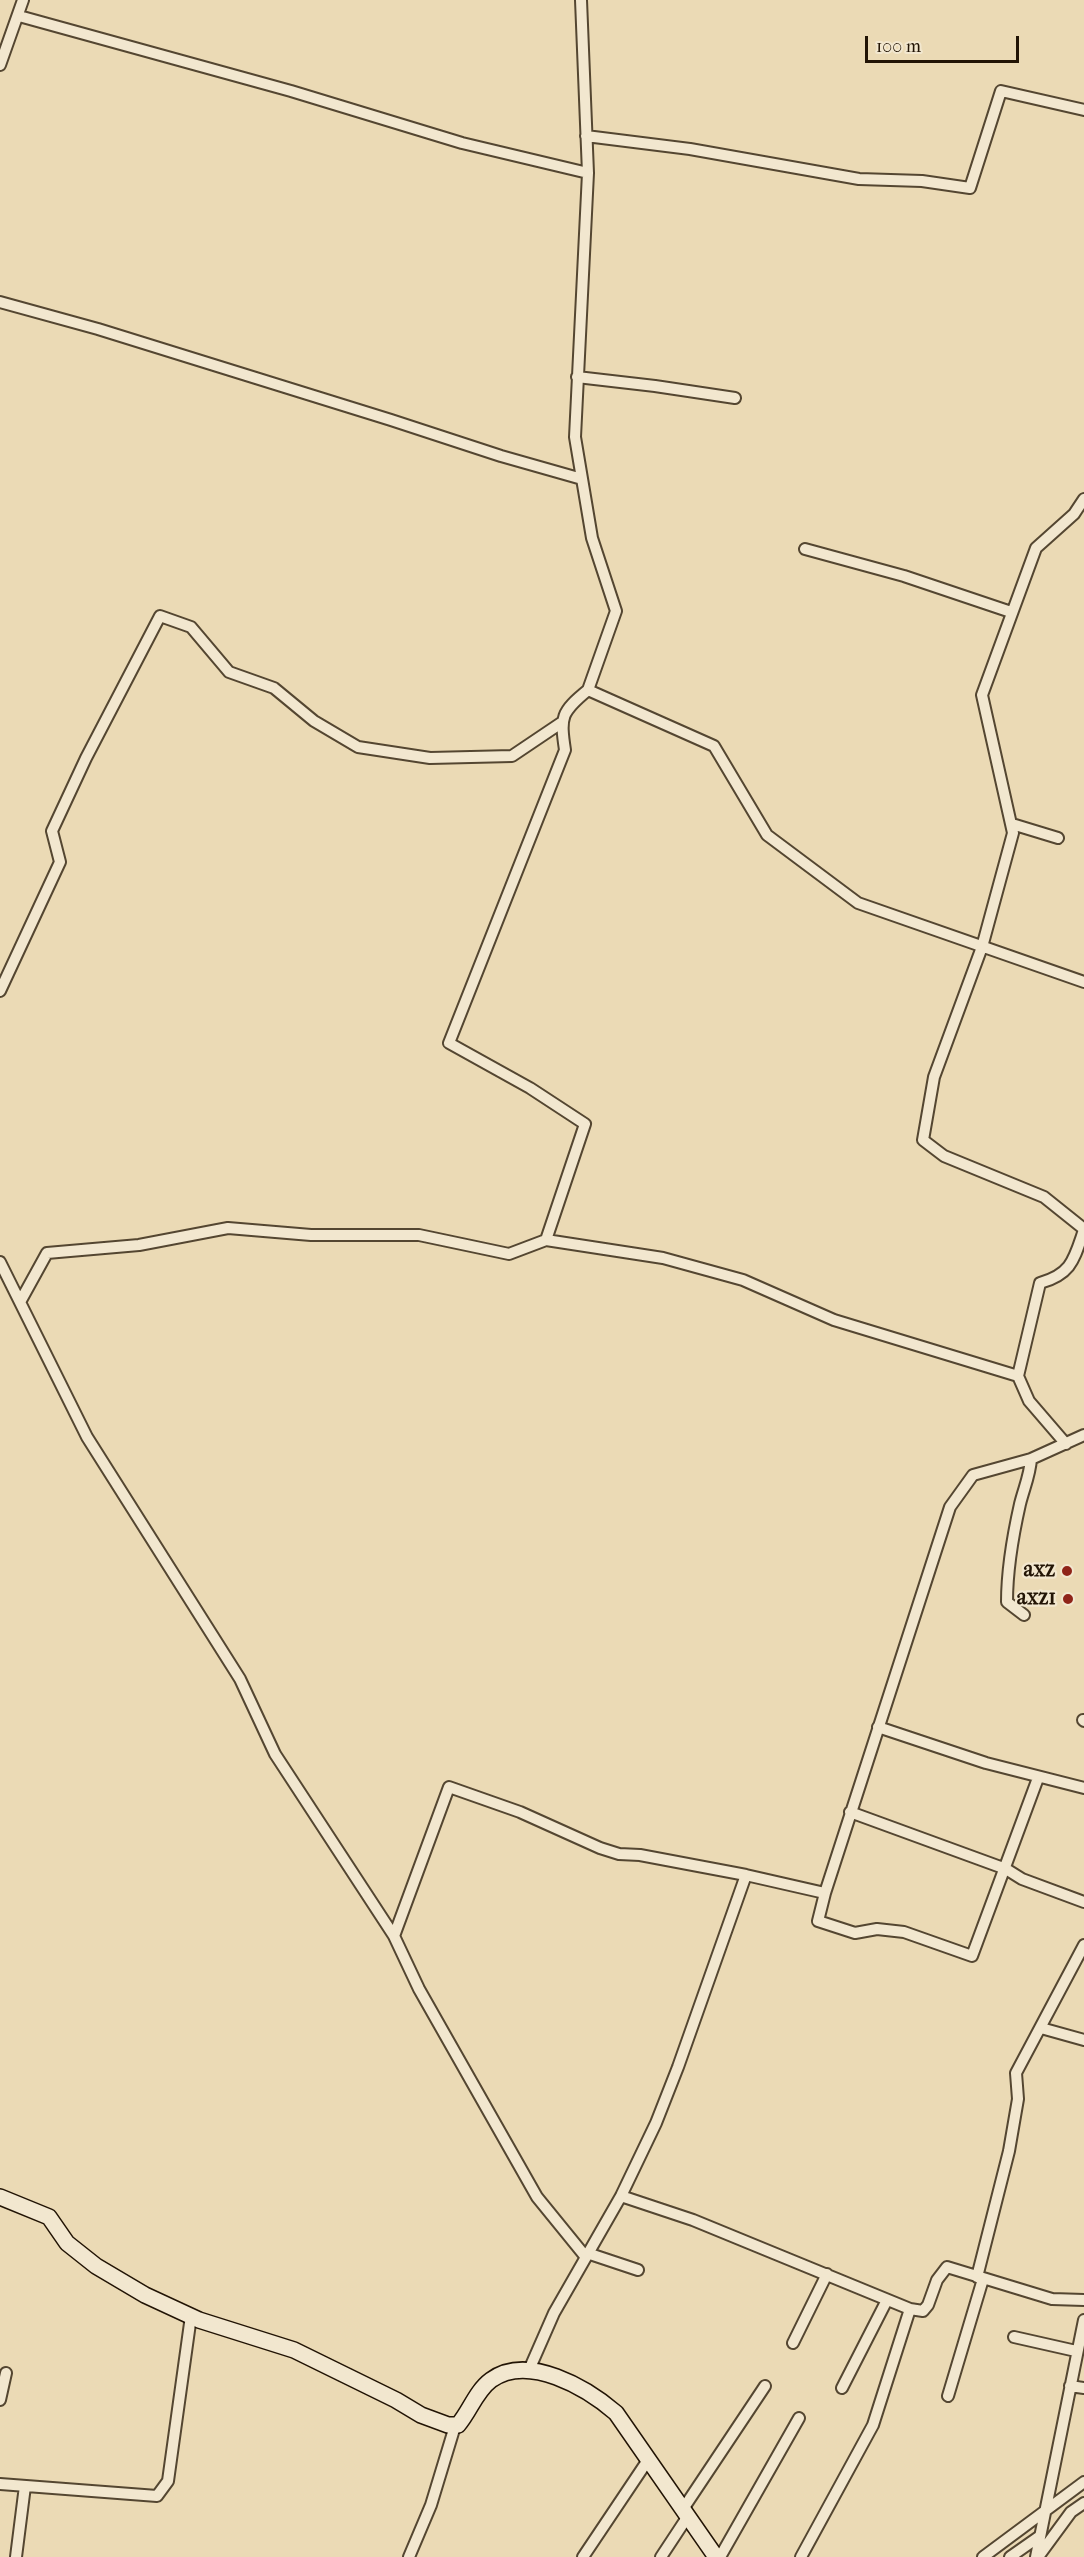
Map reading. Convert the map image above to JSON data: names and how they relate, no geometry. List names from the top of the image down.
{
  "places": ["axz", "axz1"],
  "scale_bar": "100 m"
}
